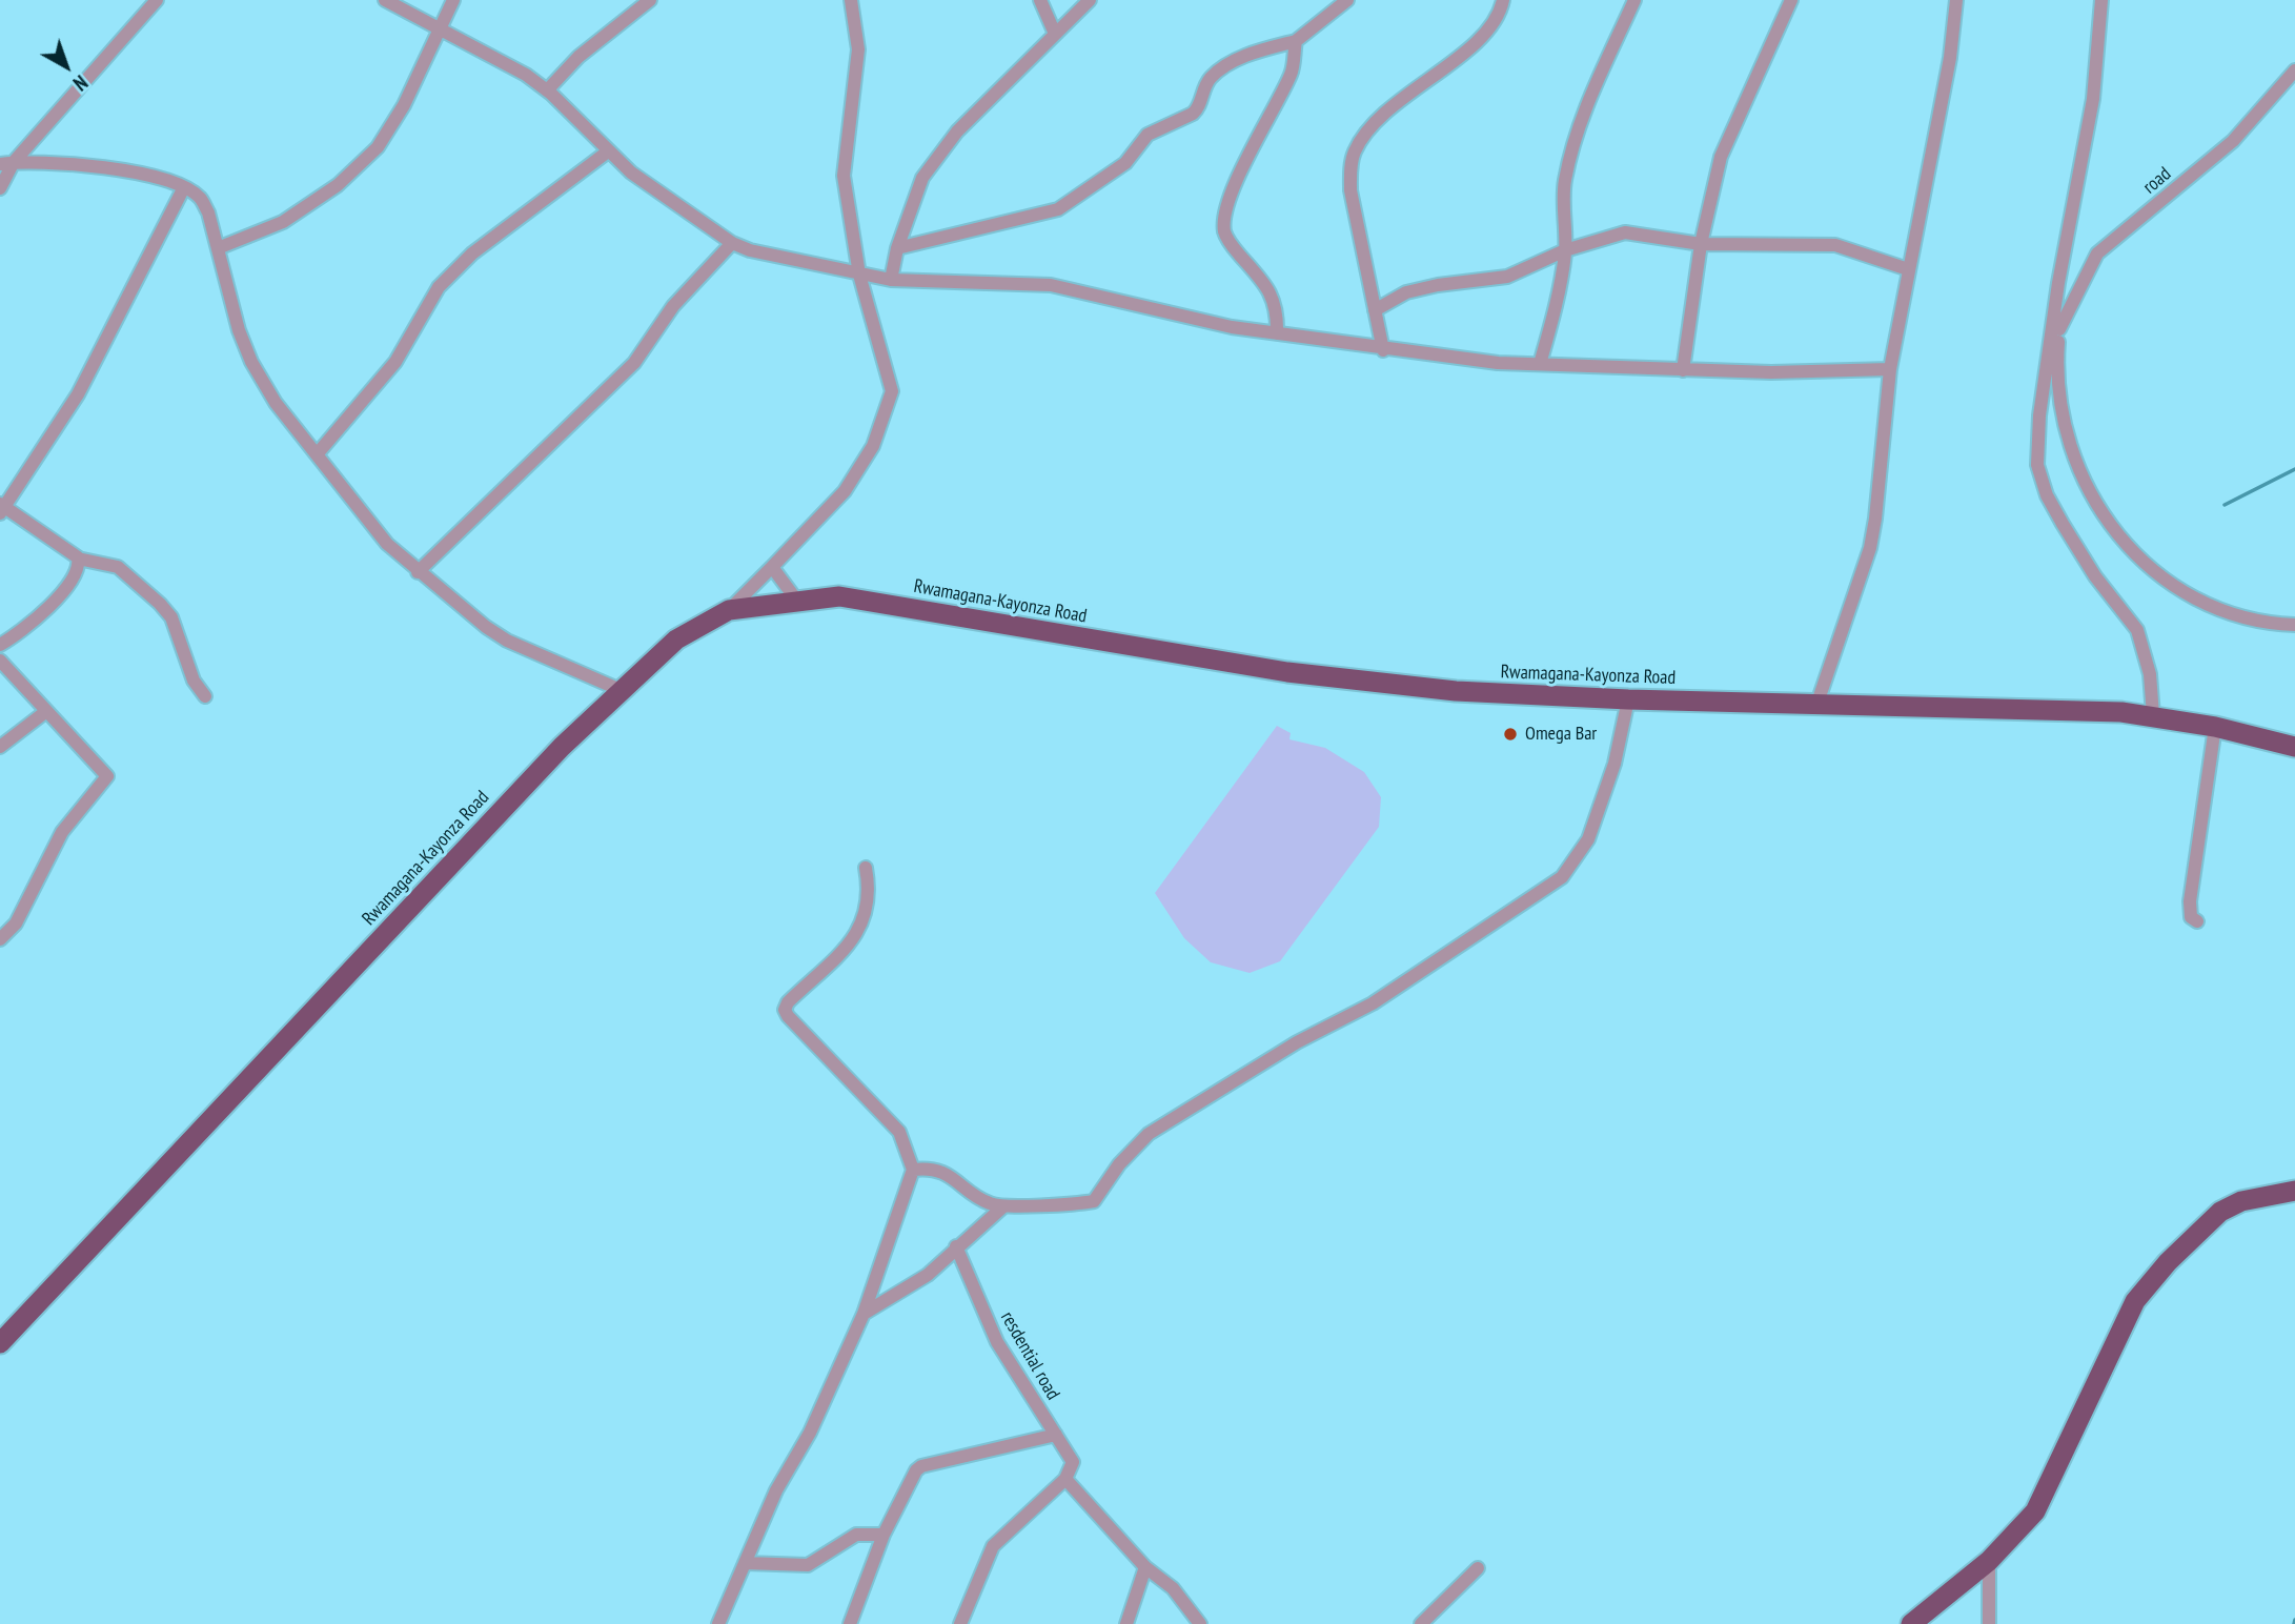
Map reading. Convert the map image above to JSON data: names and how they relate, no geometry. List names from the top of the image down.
{
  "streets": {
    "highway": ["Rwamagana-Kayonza Road"],
    "street": ["road", "resdential road"]
  },
  "places": ["Omega Bar"],
  "north": "bottom right"
}
